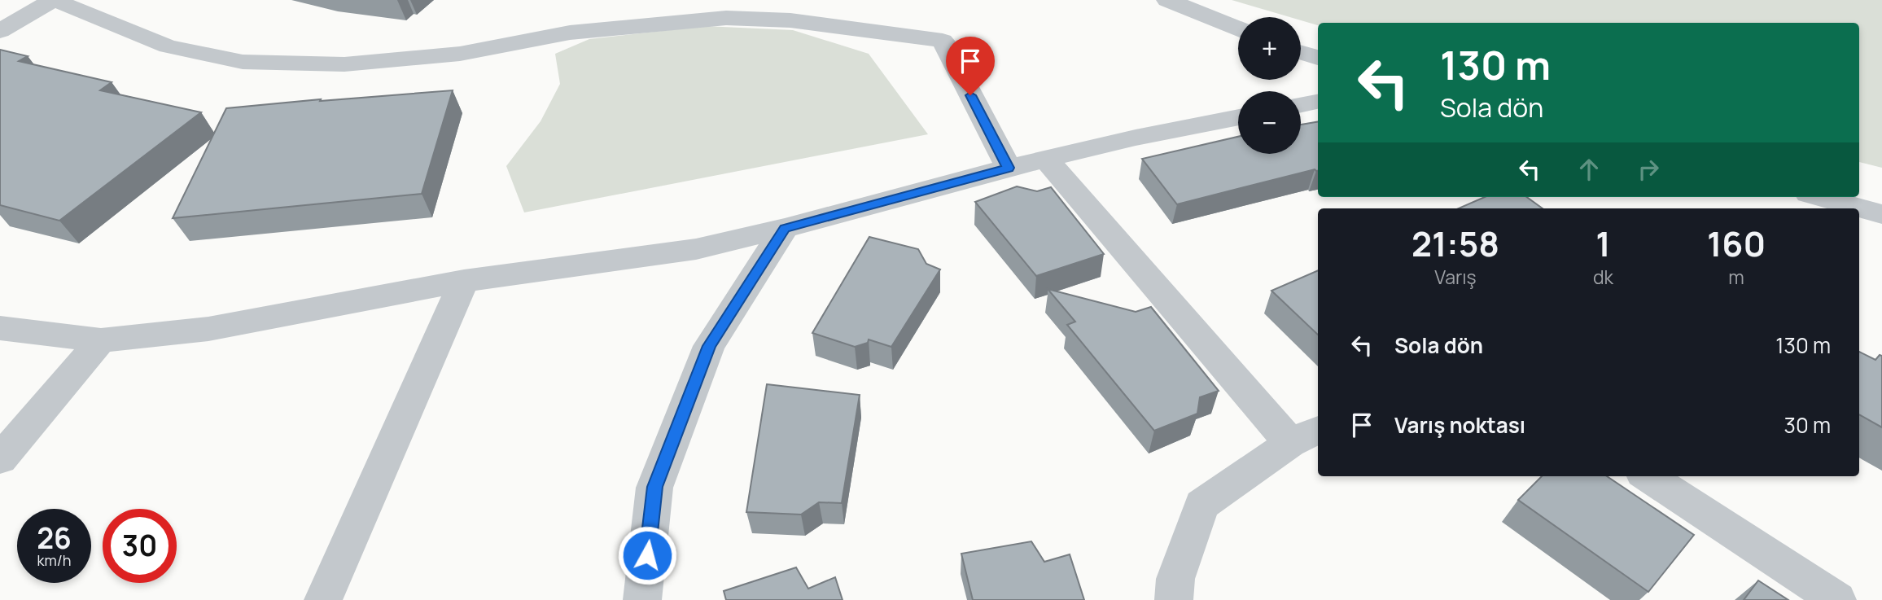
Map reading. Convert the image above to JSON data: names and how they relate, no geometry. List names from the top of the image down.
{
  "page": {
    "map_buttons": ["+", "−"],
    "turn": ["130 m", "Sola dön"],
    "eta": [
      "21:58",
      "Varış",
      "1",
      "dk",
      "160",
      "m"
    ],
    "list": [
      {
        "name": "Sola dön",
        "value": "130 m"
      },
      {
        "name": "Varış noktası",
        "value": "30 m"
      }
    ],
    "speed": "26 km/h",
    "limit": "30"
  }
}
